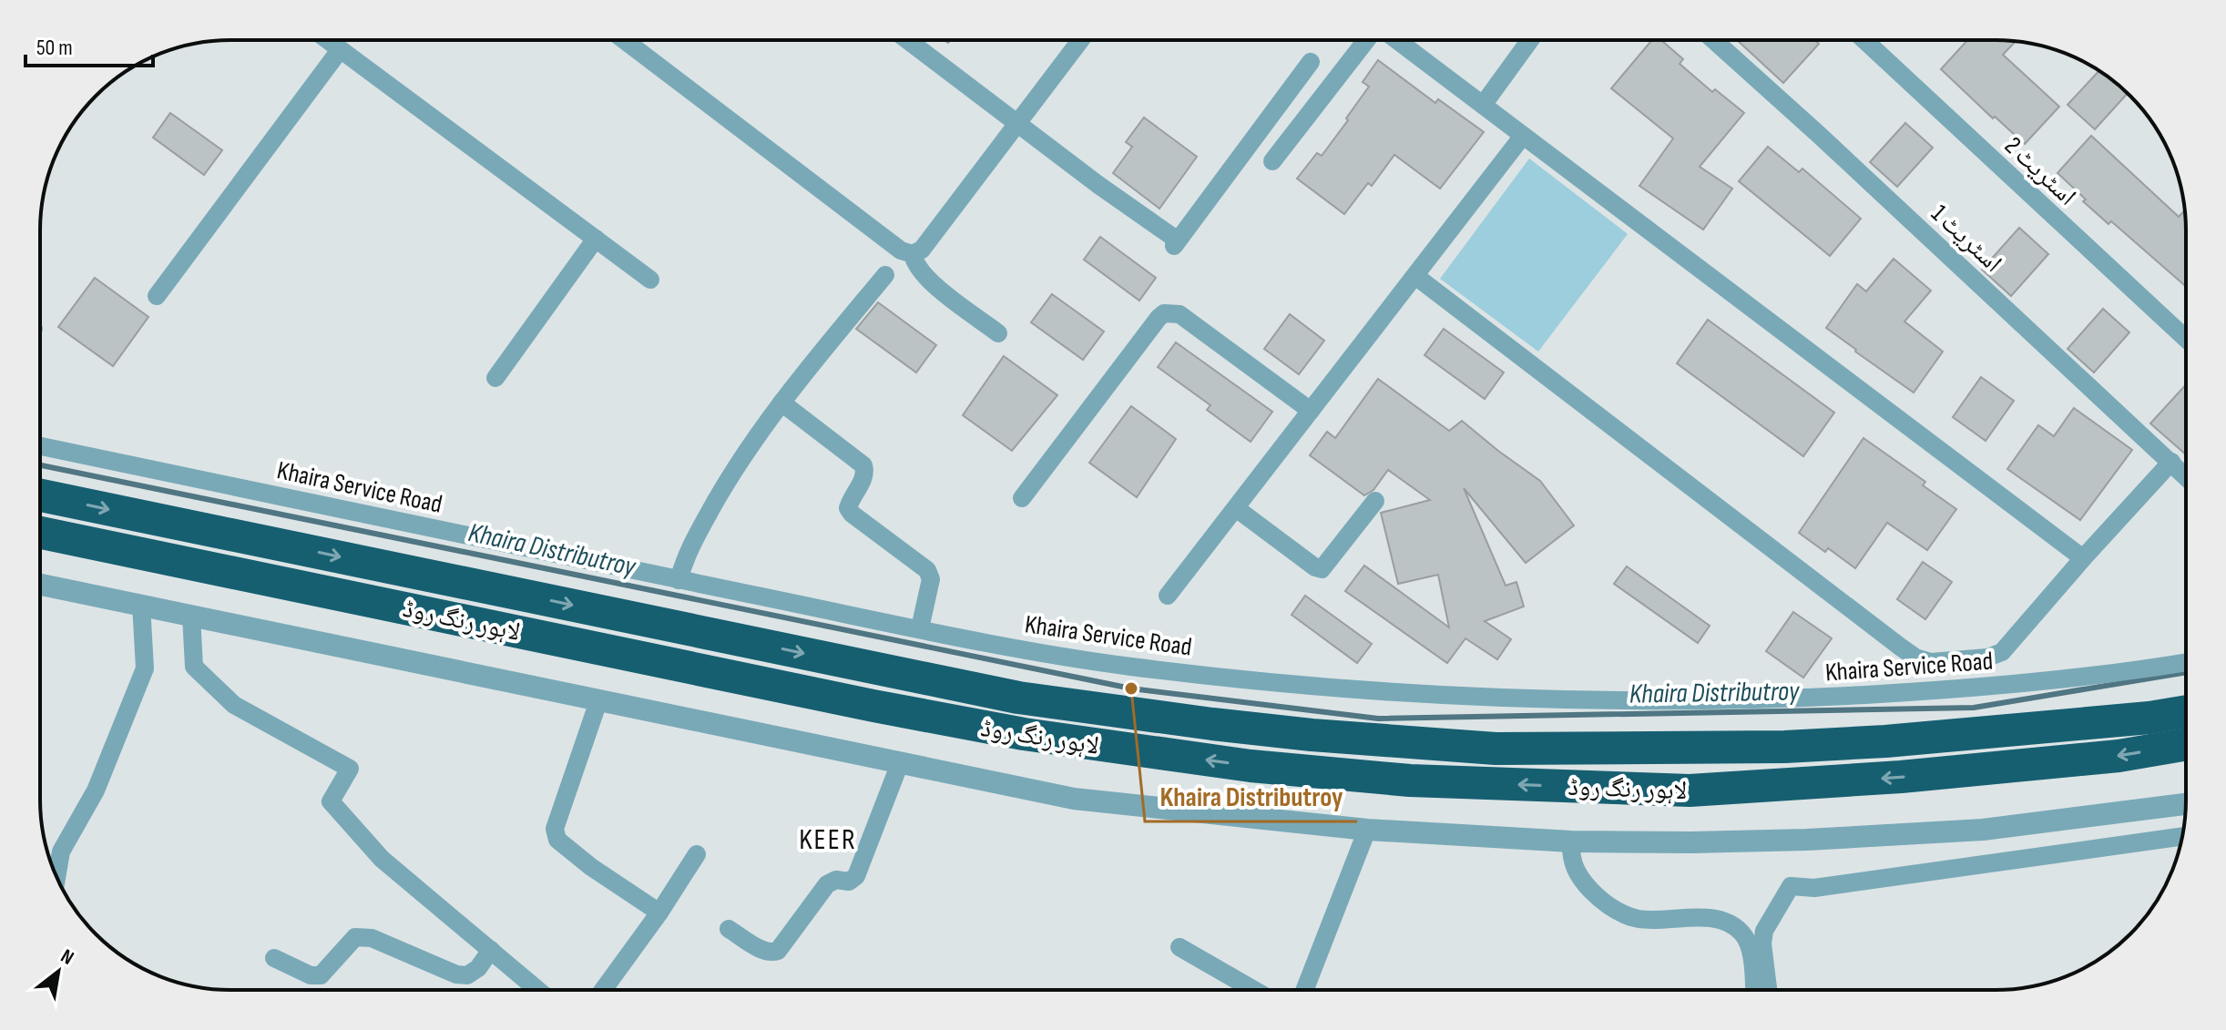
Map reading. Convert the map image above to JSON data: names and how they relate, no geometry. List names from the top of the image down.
{
  "streets": {
    "highway": ["لاہور رنگ روڈ"],
    "street": ["اسٹریٹ 2", "اسٹریٹ 1", "Khaira Service Road"]
  },
  "districts": ["KEER"],
  "water": ["Khaira Distributroy"],
  "places": ["Khaira Distributroy"],
  "scale_bar": "50 m",
  "north": "top right"
}
